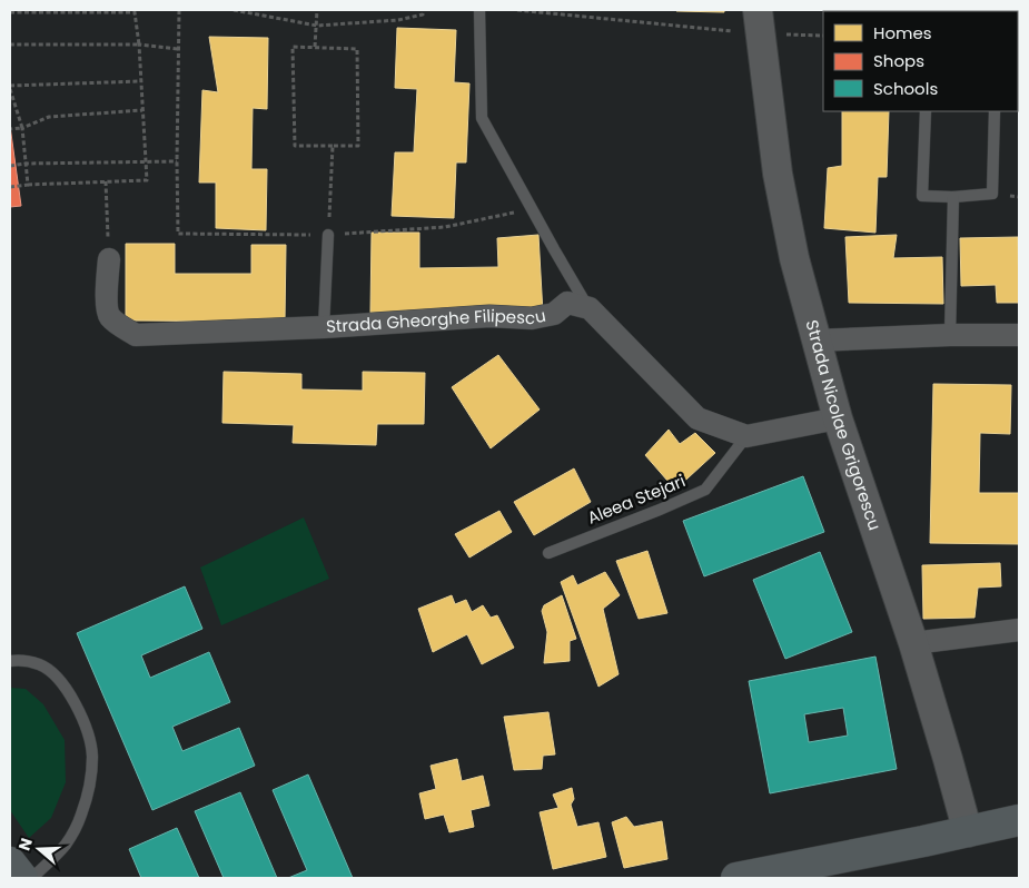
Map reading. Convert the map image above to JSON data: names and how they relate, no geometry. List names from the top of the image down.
{
  "streets": {
    "street": ["Strada Gheorghe Filipescu", "Strada Nicolae Grigorescu"],
    "lane": ["Aleea Stejari"]
  },
  "legend": ["Homes", "Shops", "Schools"],
  "north": "left"
}
